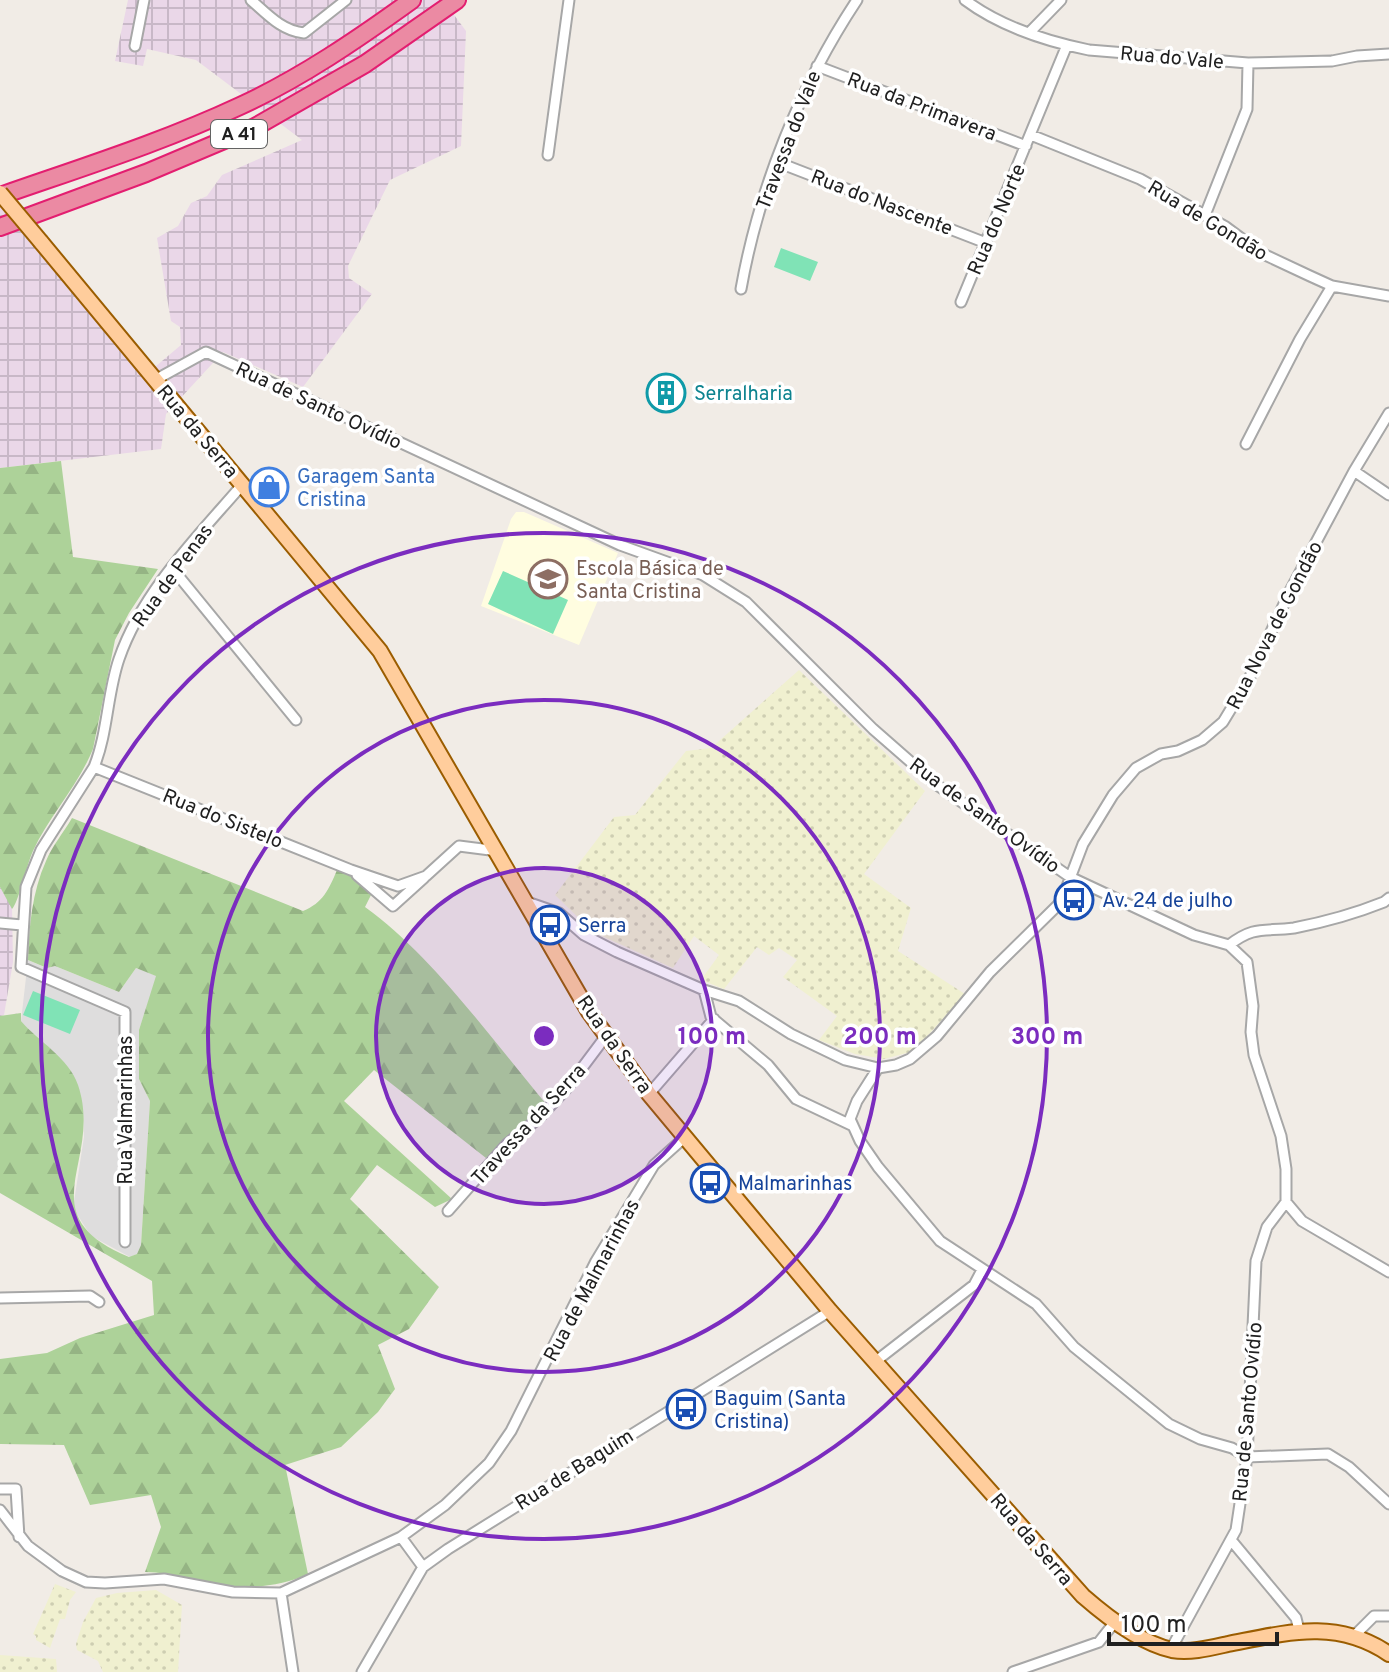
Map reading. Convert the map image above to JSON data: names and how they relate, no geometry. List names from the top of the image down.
{
  "streets": {
    "highway": ["A 41"],
    "main road": ["Rua da Serra"],
    "street": [
      "Rua do Vale",
      "Rua da Primavera",
      "Travessa do Vale",
      "Rua do Nascente",
      "Rua do Norte",
      "Rua de Gondão",
      "Rua de Santo Ovídio",
      "Rua de Penas",
      "Rua Nova de Gondão",
      "Rua do Sistelo",
      "Rua Valmarinhas",
      "Travessa da Serra",
      "Rua de Malmarinhas",
      "Rua de Baguim"
    ]
  },
  "crossings": [
    ["Rua da Primavera", "Travessa do Vale"],
    ["Rua da Primavera", "Rua do Norte"],
    ["A 41", "Rua da Serra"],
    ["Travessa do Vale", "Rua do Nascente"],
    ["Rua do Nascente", "Rua do Norte"],
    ["Rua do Norte", "Rua de Gondão"],
    ["Rua de Santo Ovídio", "Rua da Serra"],
    ["Rua de Santo Ovídio", "Rua Nova de Gondão"],
    ["Rua da Serra", "Rua de Penas"],
    ["Rua da Serra", "Rua do Sistelo"],
    ["Rua da Serra", "Travessa da Serra"],
    ["Rua da Serra", "Rua de Malmarinhas"],
    ["Rua da Serra", "Rua de Baguim"],
    ["Rua de Penas", "Rua do Sistelo"],
    ["Rua de Penas", "Rua Valmarinhas"]
  ],
  "places": {
    "building": ["Serralharia"],
    "shop": ["Garagem Santa Cristina"],
    "school or university": ["Escola Básica de Santa Cristina"],
    "bus stop": [
      "Av. 24 de julho",
      "Serra",
      "Malmarinhas",
      "Baguim (Santa Cristina)"
    ]
  },
  "scale_bar": "100 m",
  "rings": ["100 m", "200 m", "300 m"]
}
